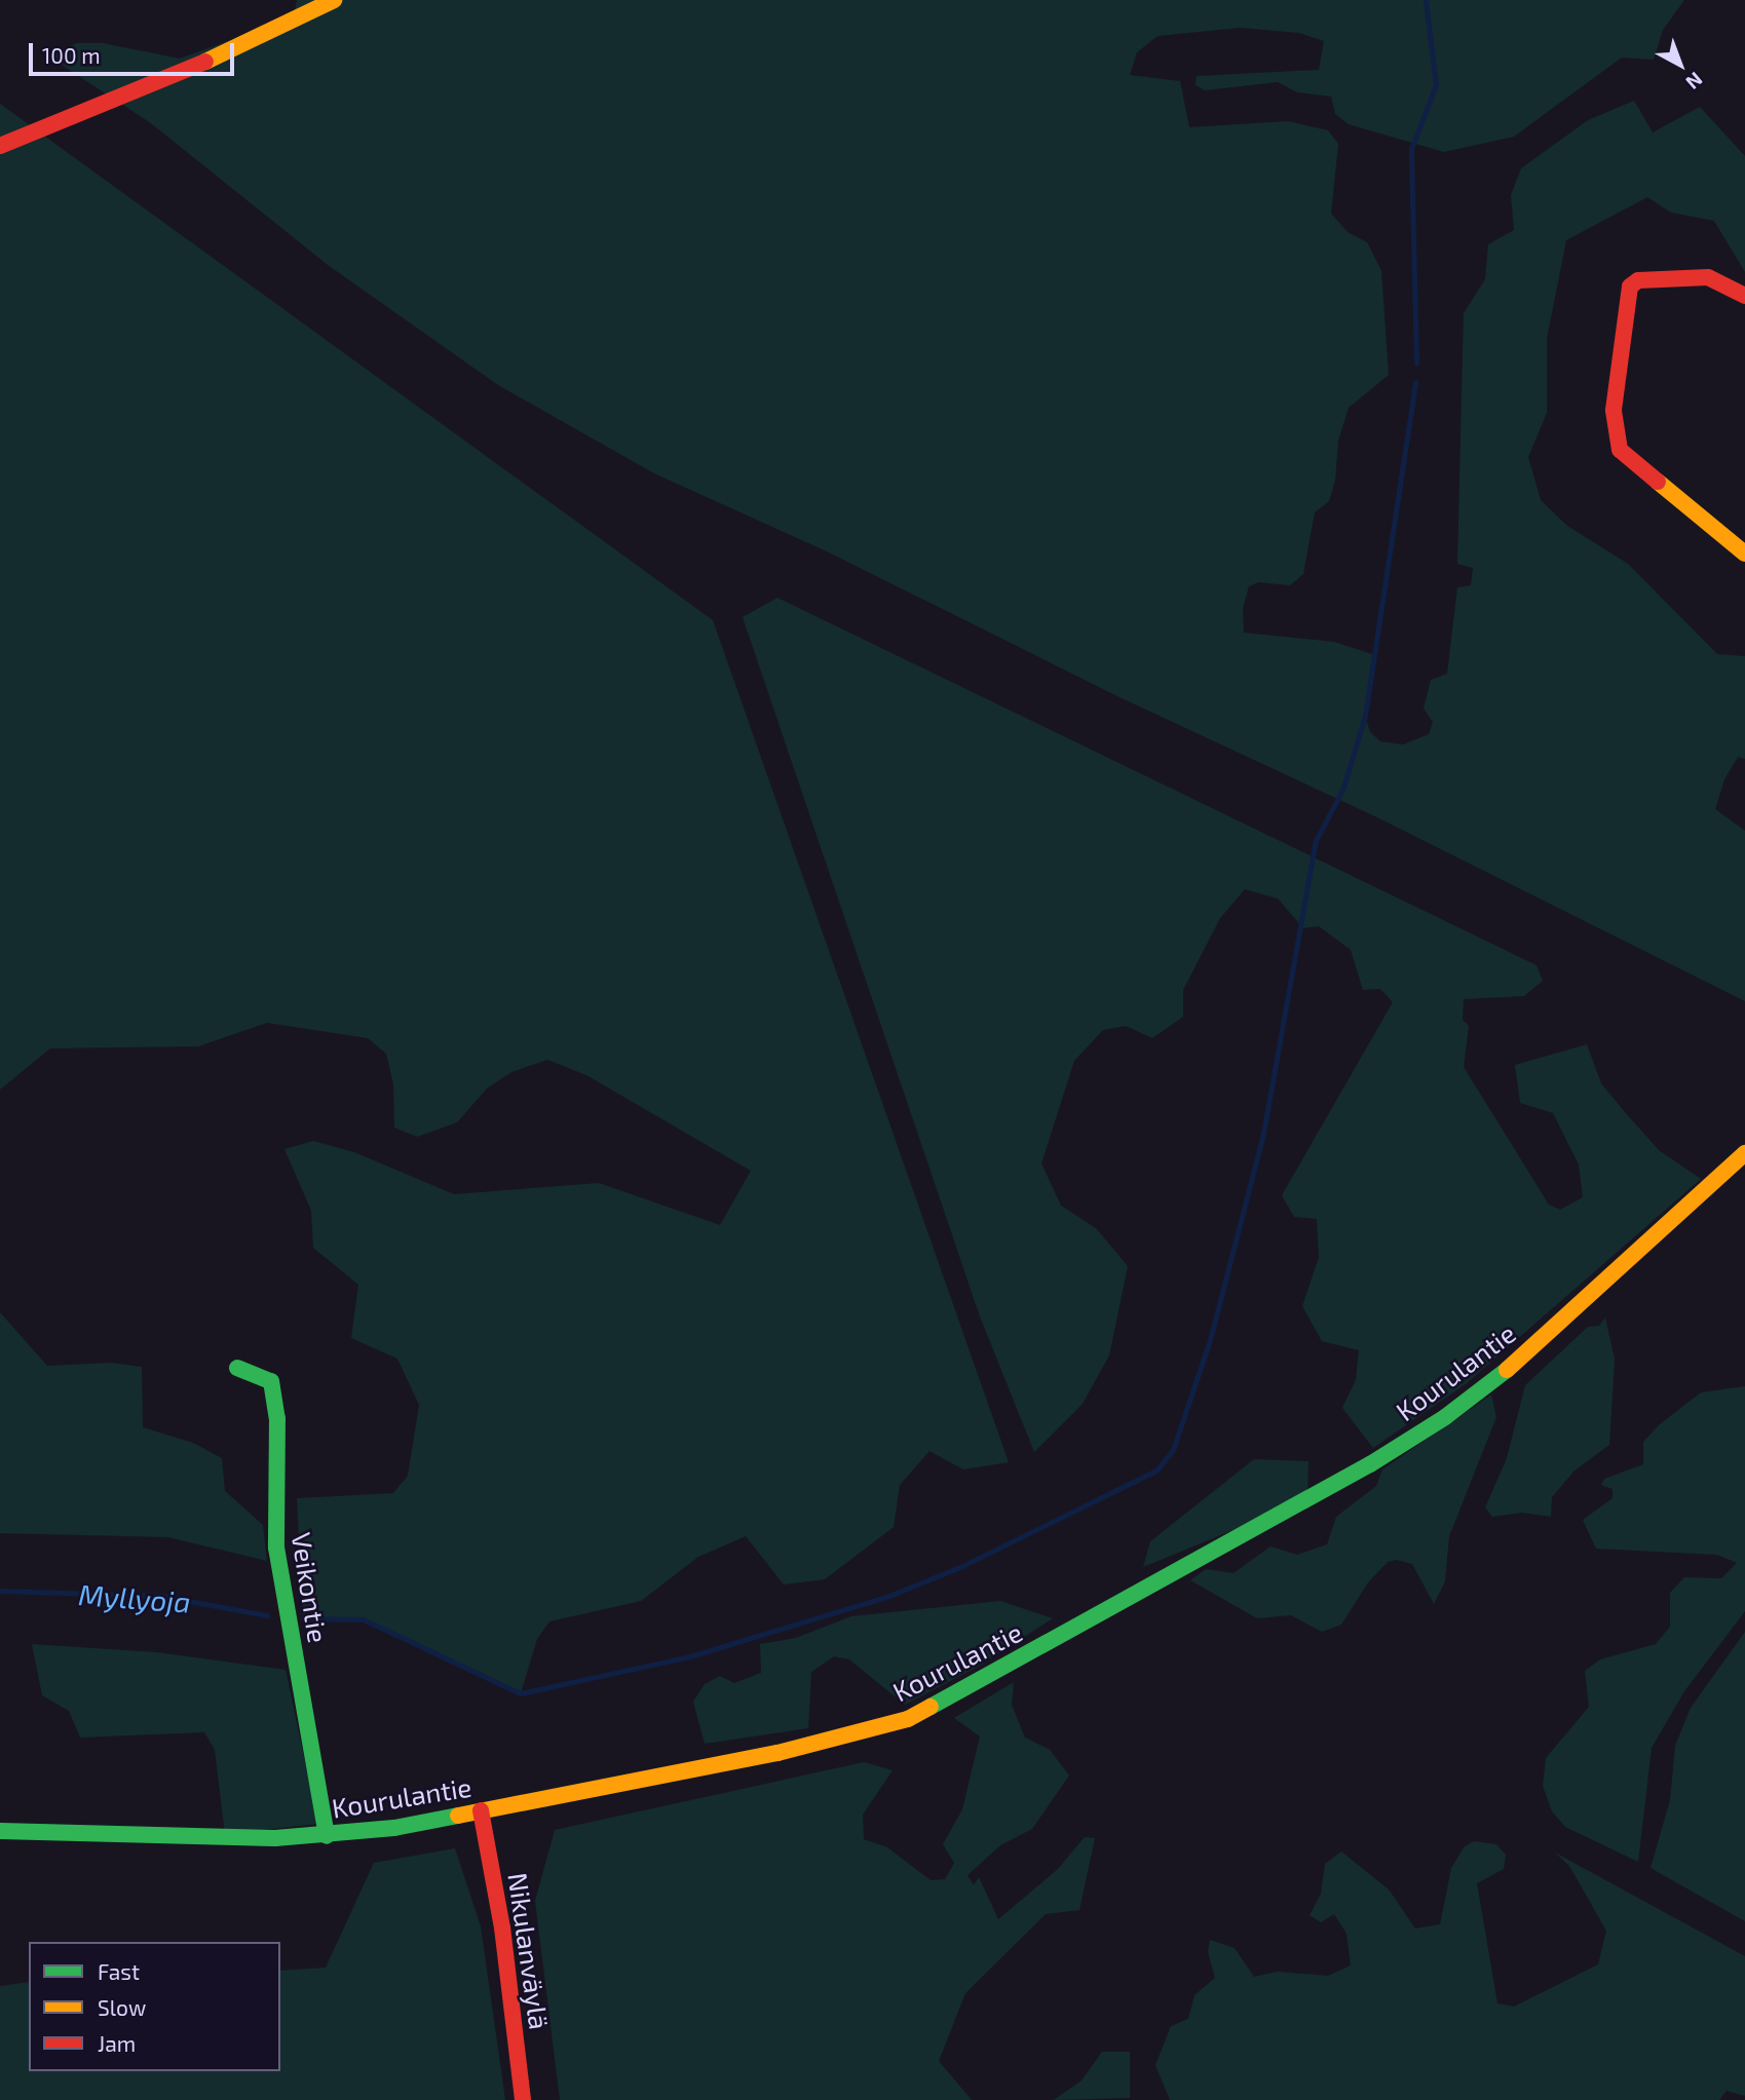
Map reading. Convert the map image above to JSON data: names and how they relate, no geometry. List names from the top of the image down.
{
  "streets": {
    "street": ["Kourulantie", "Veikontie", "Nikulanväylä"]
  },
  "crossings": [
    ["Kourulantie", "Veikontie"],
    ["Kourulantie", "Nikulanväylä"]
  ],
  "water": ["Myllyoja"],
  "legend": ["Fast", "Slow", "Jam"],
  "scale_bar": "100 m",
  "north": "bottom right"
}
